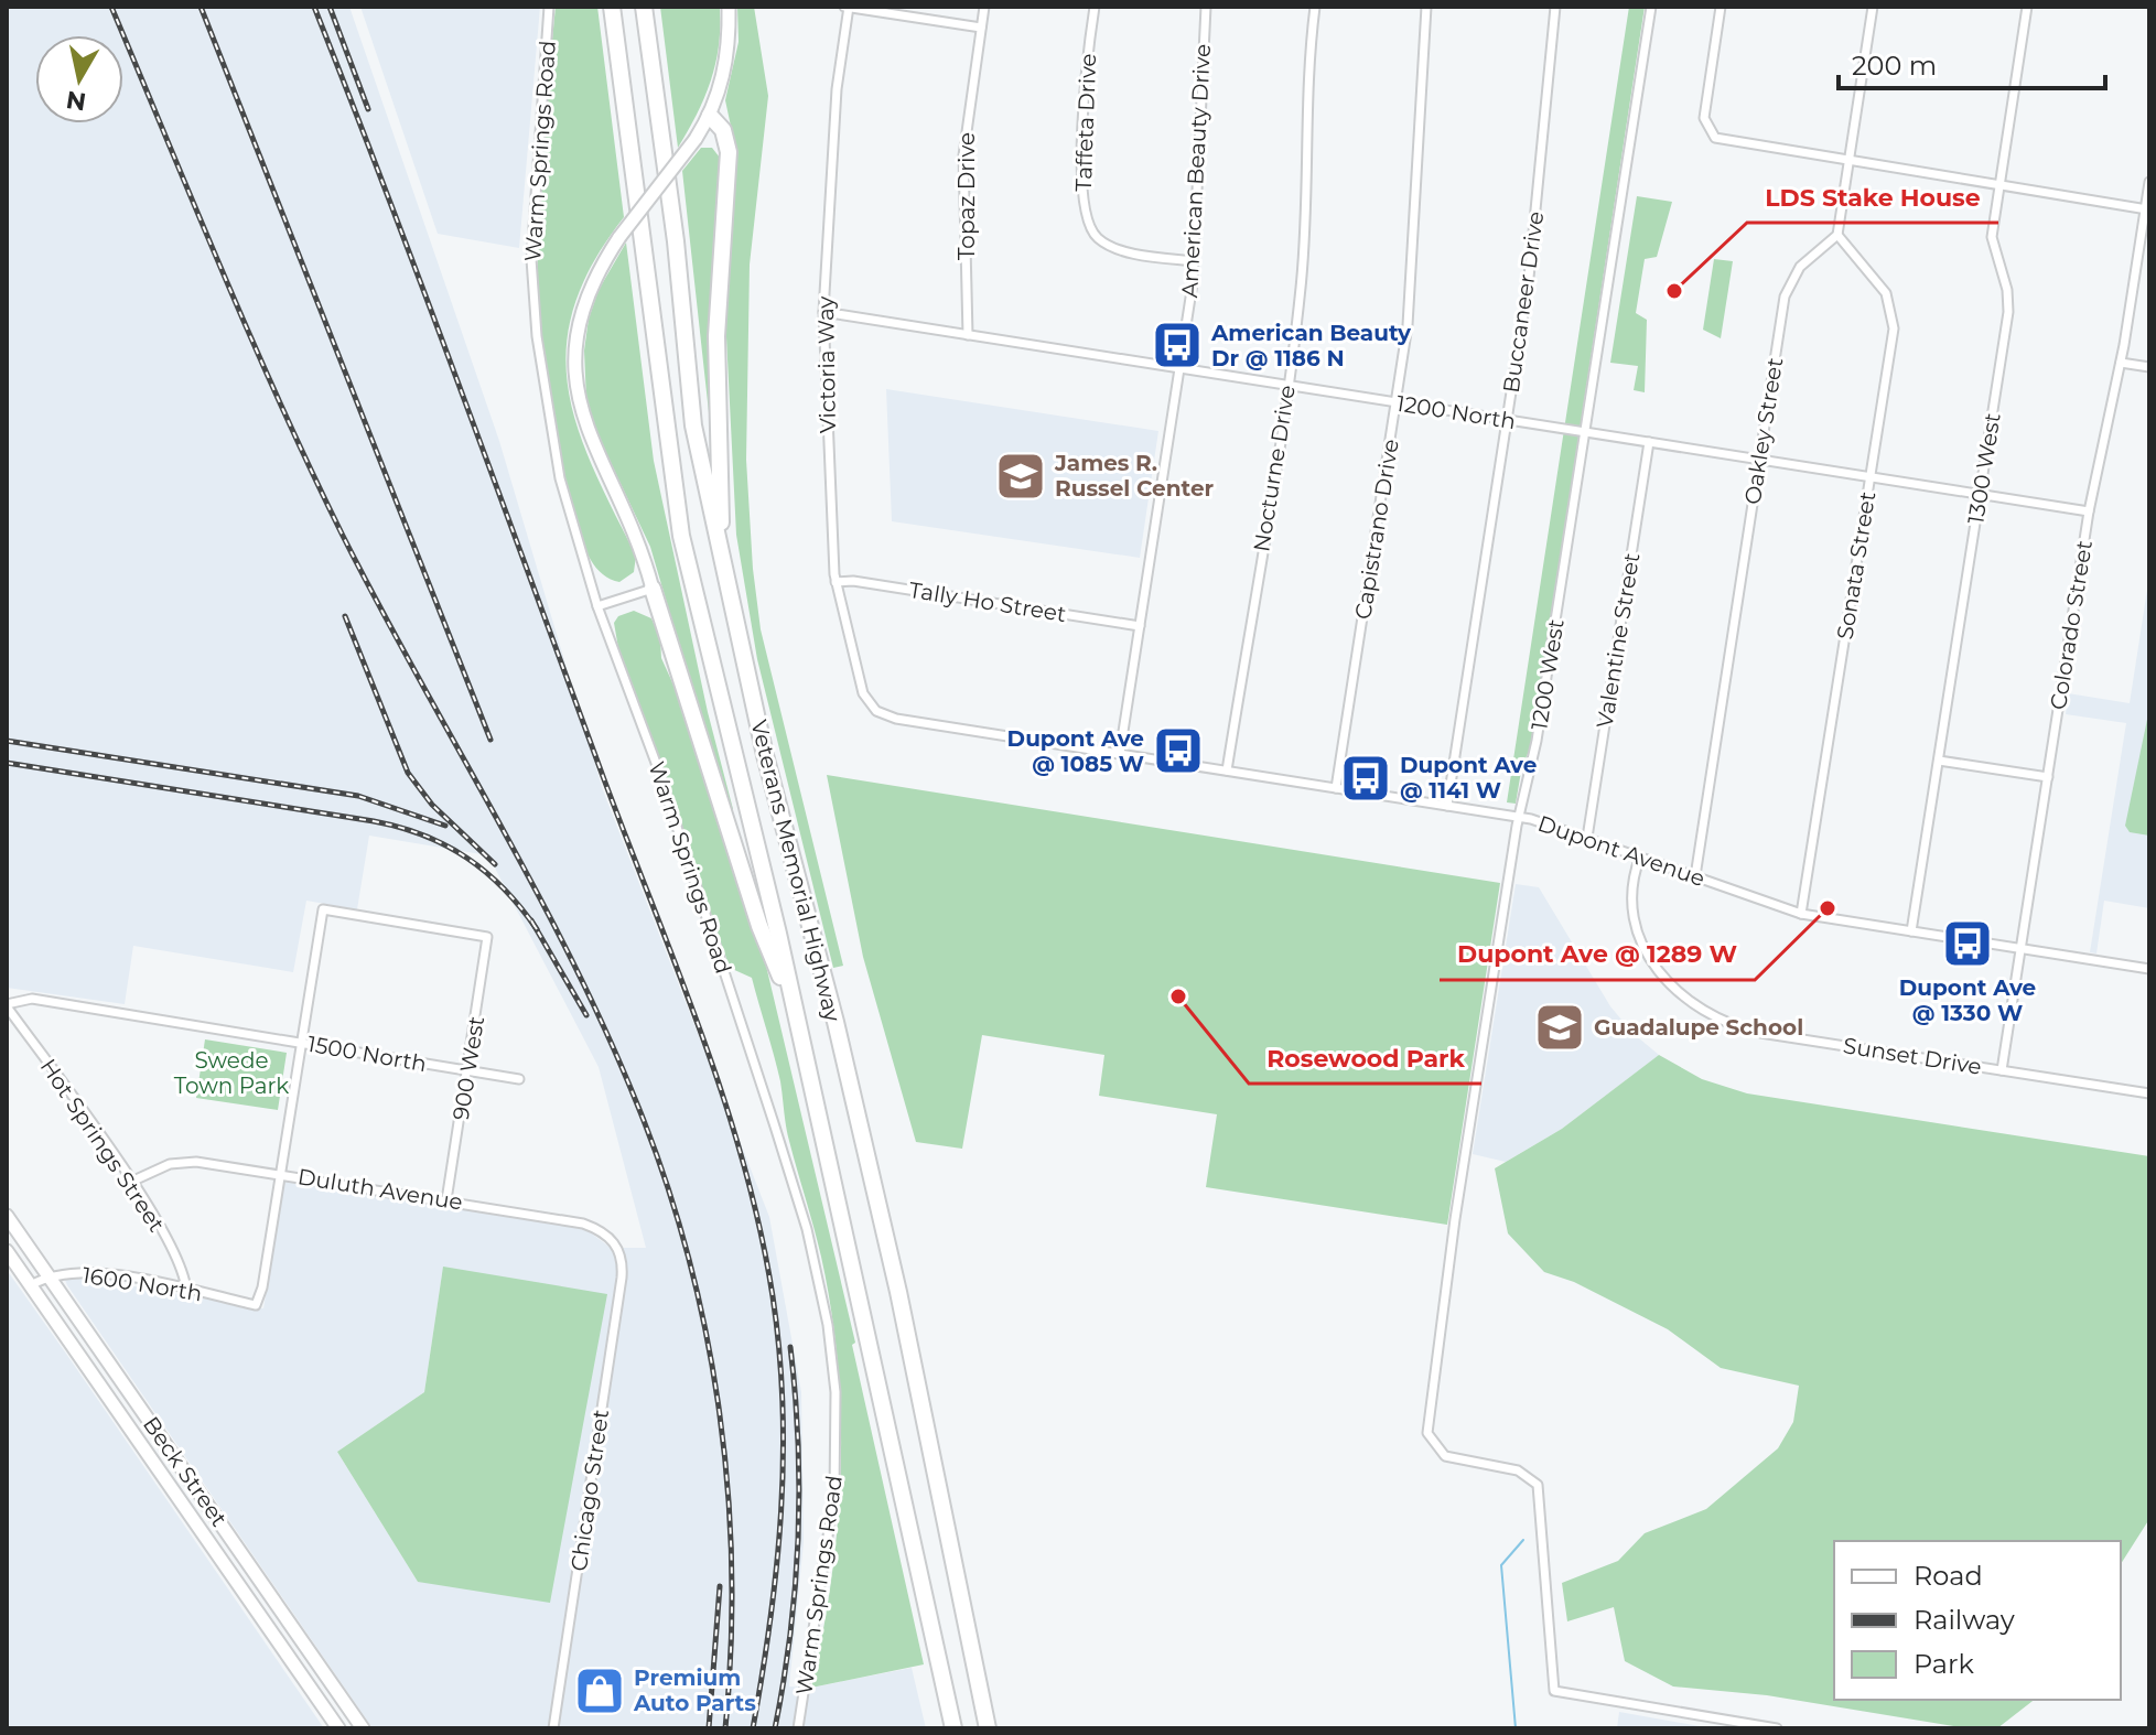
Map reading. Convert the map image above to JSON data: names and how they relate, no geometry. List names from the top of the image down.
{
  "streets": {
    "highway": ["Veterans Memorial Highway"],
    "main road": ["Beck Street"],
    "street": [
      "Taffeta Drive",
      "Warm Springs Road",
      "American Beauty Drive",
      "Topaz Drive",
      "Buccaneer Drive",
      "Victoria Way",
      "1200 North",
      "Oakley Street",
      "Nocturne Drive",
      "1300 West",
      "Capistrano Drive",
      "Sonata Street",
      "Tally Ho Street",
      "Colorado Street",
      "Valentine Street",
      "1200 West",
      "Dupont Avenue",
      "1500 North",
      "Sunset Drive",
      "900 West",
      "Hot Springs Street",
      "Duluth Avenue",
      "1600 North",
      "Chicago Street"
    ]
  },
  "crossings": [
    ["Taffeta Drive", "American Beauty Drive"],
    ["American Beauty Drive", "1200 North"],
    ["American Beauty Drive", "Tally Ho Street"],
    ["American Beauty Drive", "Dupont Avenue"],
    ["Topaz Drive", "1200 North"],
    ["Buccaneer Drive", "1200 North"],
    ["Buccaneer Drive", "Dupont Avenue"],
    ["Victoria Way", "1200 North"],
    ["Victoria Way", "Tally Ho Street"],
    ["Victoria Way", "Dupont Avenue"],
    ["1200 North", "Oakley Street"],
    ["1200 North", "Nocturne Drive"],
    ["1200 North", "1300 West"],
    ["1200 North", "Capistrano Drive"],
    ["1200 North", "Sonata Street"],
    ["1200 North", "Colorado Street"],
    ["1200 North", "Valentine Street"],
    ["1200 North", "1200 West"],
    ["Oakley Street", "Sonata Street"],
    ["Oakley Street", "Dupont Avenue"],
    ["Nocturne Drive", "Dupont Avenue"],
    ["1300 West", "Dupont Avenue"],
    ["Capistrano Drive", "Dupont Avenue"],
    ["Sonata Street", "Dupont Avenue"],
    ["Colorado Street", "Dupont Avenue"],
    ["Colorado Street", "Sunset Drive"],
    ["Valentine Street", "Dupont Avenue"],
    ["1200 West", "Dupont Avenue"],
    ["Dupont Avenue", "Sunset Drive"],
    ["1500 North", "900 West"],
    ["1500 North", "Hot Springs Street"],
    ["900 West", "Duluth Avenue"],
    ["Hot Springs Street", "Duluth Avenue"],
    ["Hot Springs Street", "1600 North"],
    ["Duluth Avenue", "1600 North"],
    ["Duluth Avenue", "Chicago Street"],
    ["1600 North", "Beck Street"]
  ],
  "parks": ["Swede Town Park"],
  "places": {
    "other": ["LDS Stake House", "Dupont Ave @ 1289 W", "Rosewood Park"],
    "bus stop": [
      "American Beauty Dr @ 1186 N",
      "Dupont Ave @ 1085 W",
      "Dupont Ave @ 1141 W",
      "Dupont Ave @ 1330 W"
    ],
    "school or university": ["James R. Russel Center", "Guadalupe School"],
    "shop": ["Premium Auto Parts"]
  },
  "legend": ["Road", "Railway", "Park"],
  "scale_bar": "200 m",
  "north": "bottom"
}
